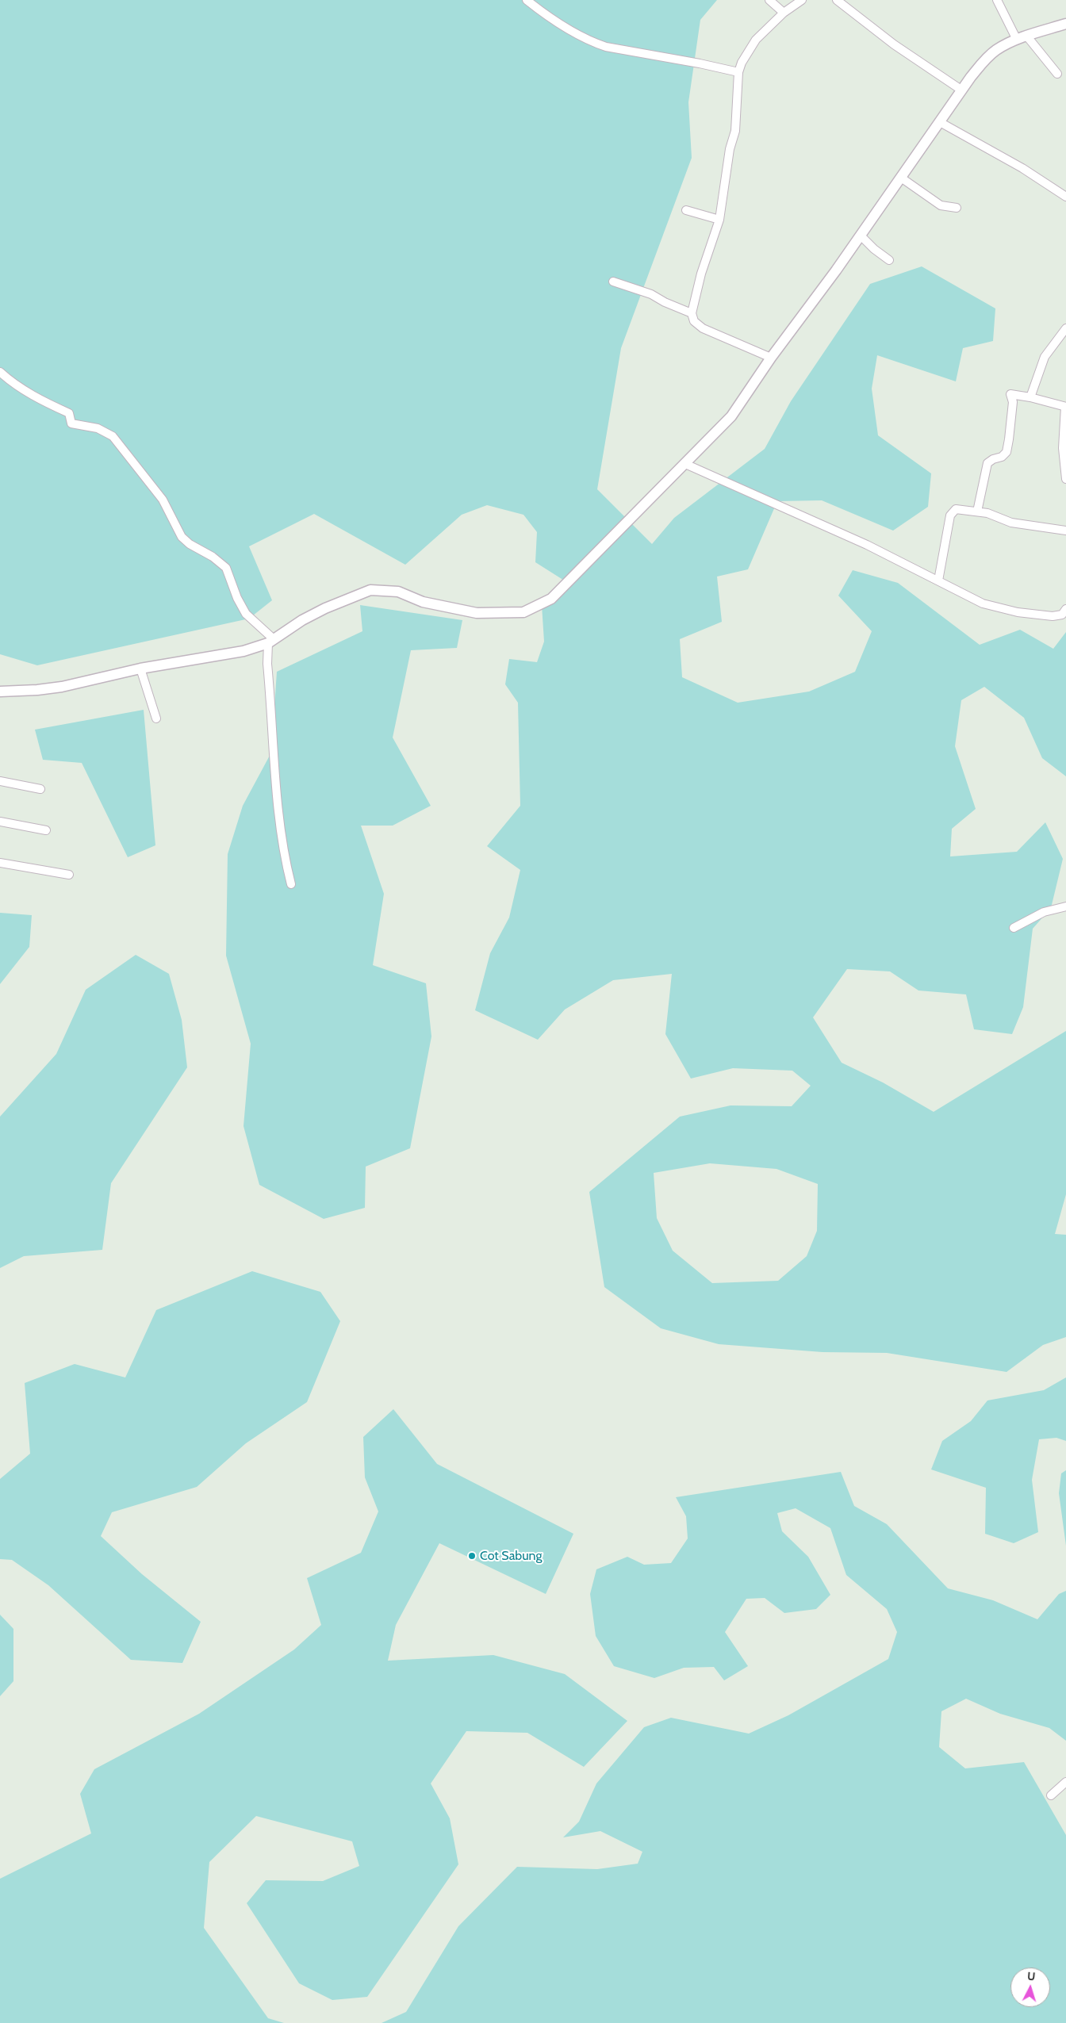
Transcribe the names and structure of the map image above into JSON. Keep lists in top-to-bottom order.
{
  "places": ["Cot Sabung"],
  "north": "top"
}
